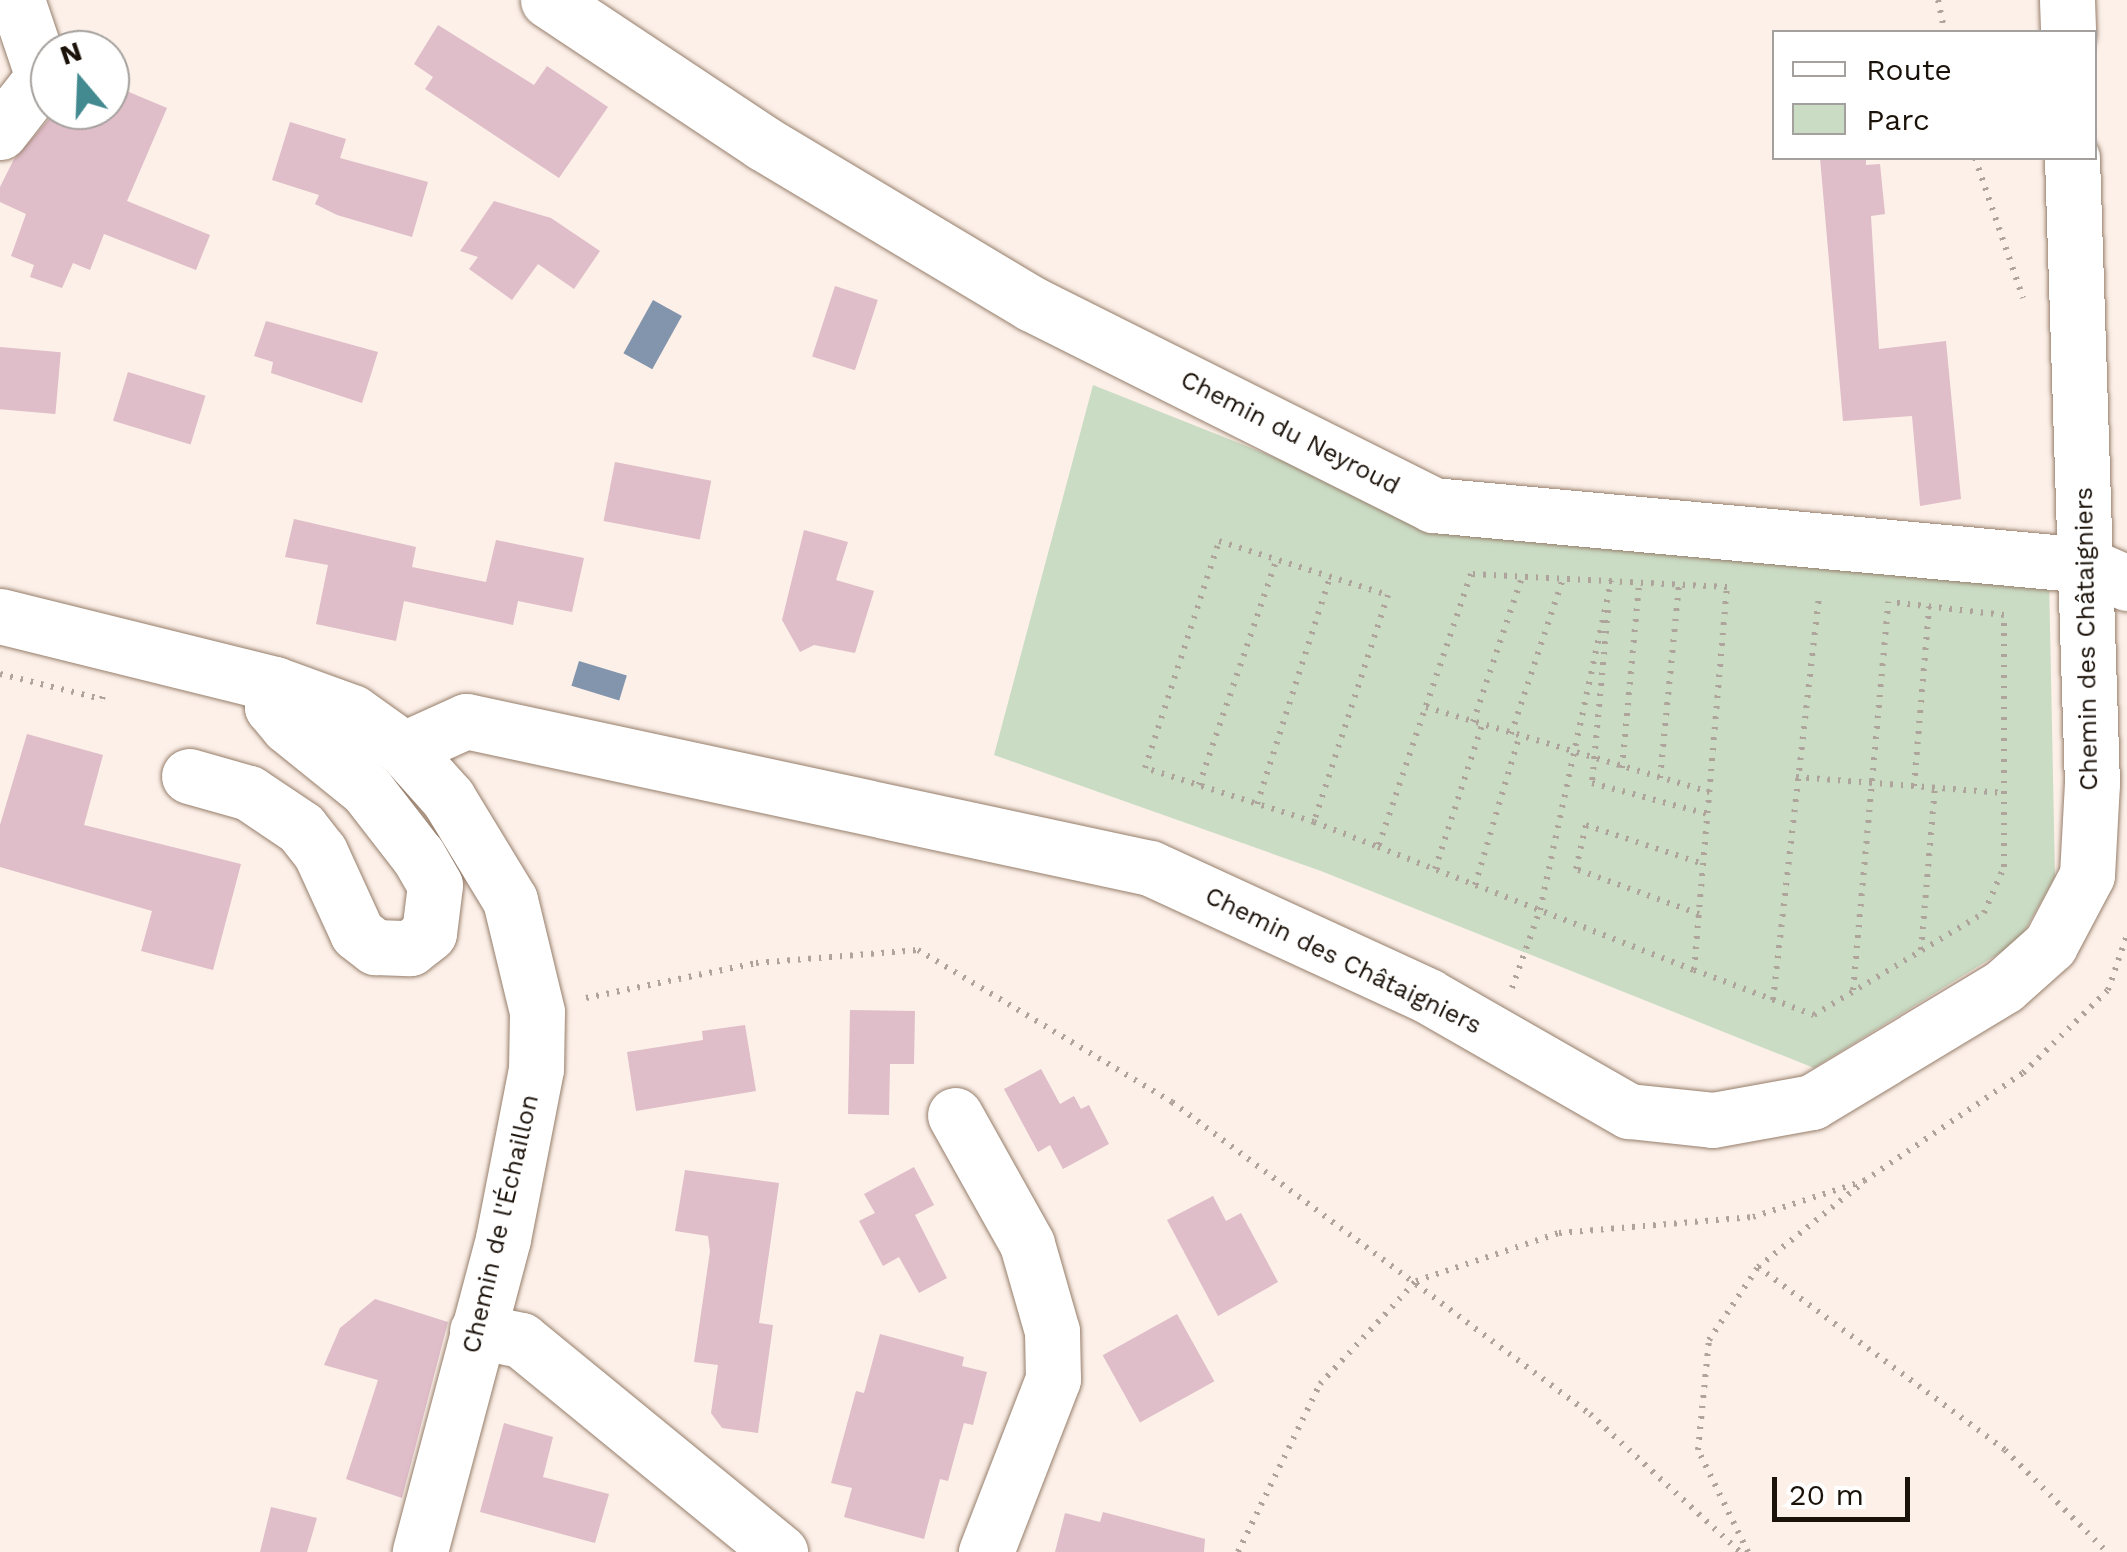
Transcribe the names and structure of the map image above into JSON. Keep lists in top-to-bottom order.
{
  "streets": {
    "street": ["Chemin du Neyroud", "Chemin des Châtaigniers", "Chemin de l'Échaillon"]
  },
  "crossings": [
    ["Chemin du Neyroud", "Chemin des Châtaigniers"],
    ["Chemin des Châtaigniers", "Chemin de l'Échaillon"]
  ],
  "legend": ["Route", "Parc"],
  "scale_bar": "20 m",
  "north": "top"
}
